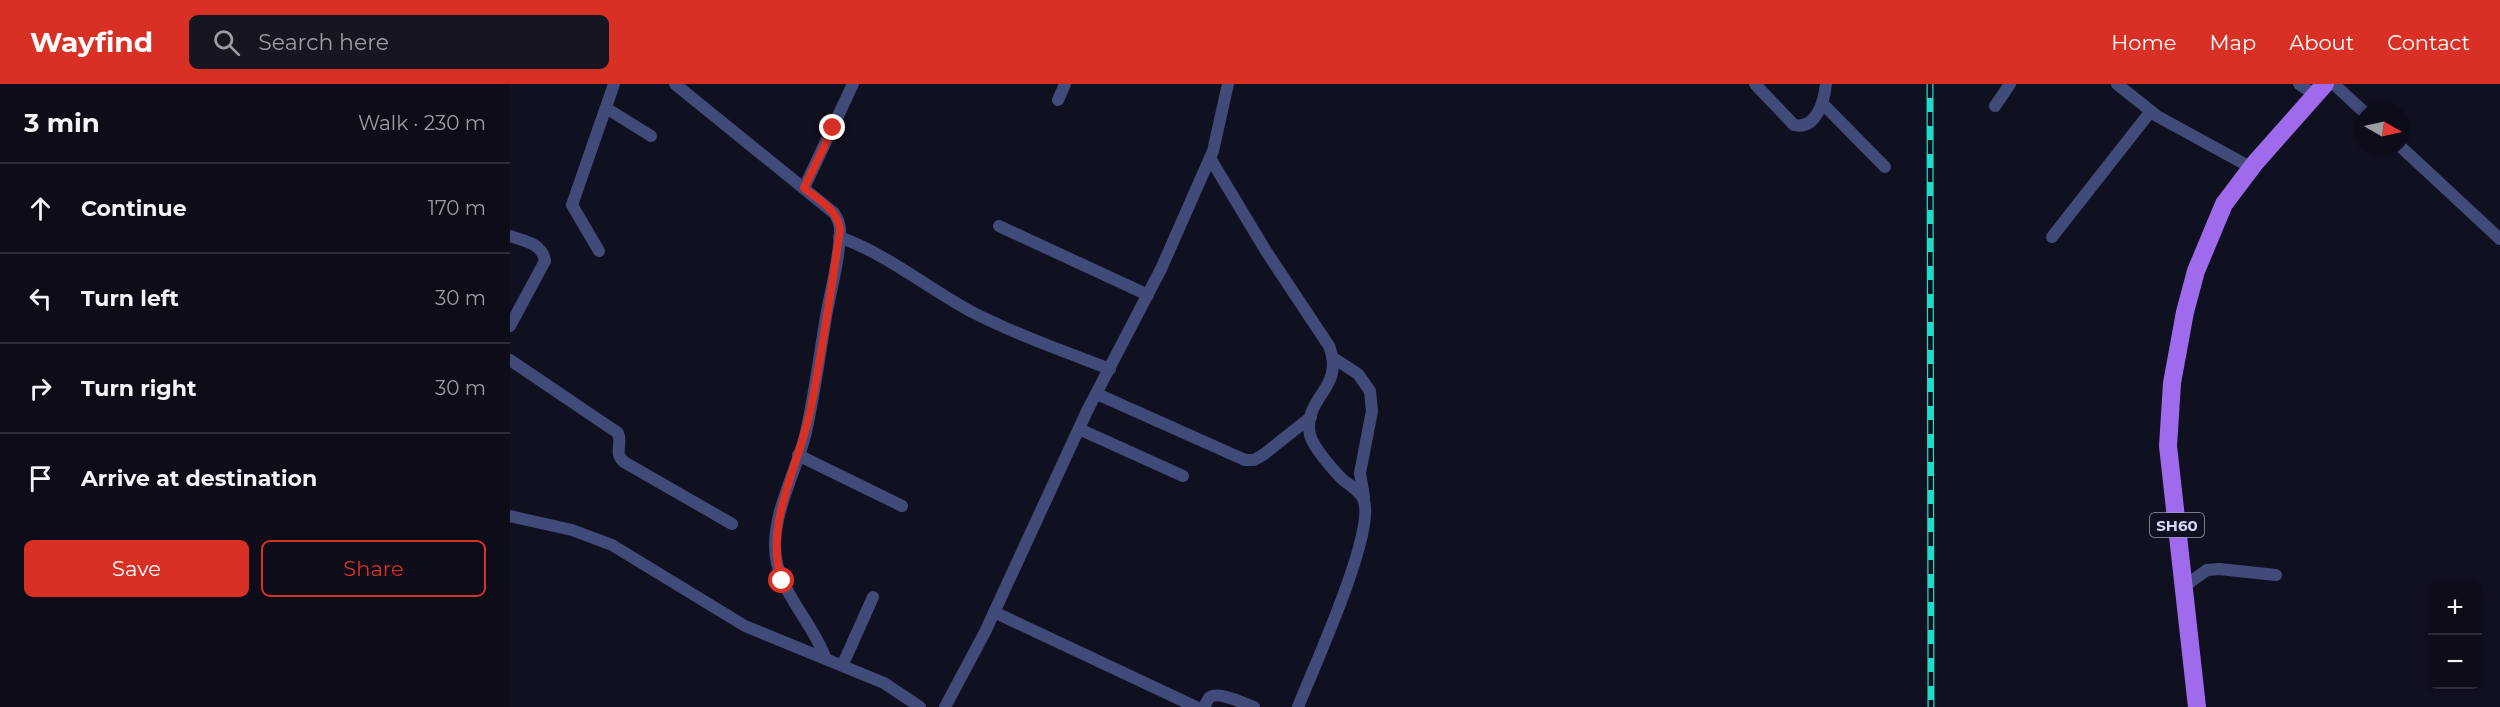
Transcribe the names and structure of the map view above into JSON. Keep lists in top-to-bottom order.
{
  "streets": {
    "main road": ["SH60"]
  },
  "north": "right",
  "page": {
    "header": "Wayfind",
    "search": "Search here",
    "nav": [
      "Home",
      "Map",
      "About",
      "Contact"
    ],
    "heading": ["3 min", "Walk · 230 m"],
    "list": [
      ["Continue", "170 m"],
      ["Turn left", "30 m"],
      ["Turn right", "30 m"],
      "Arrive at destination"
    ],
    "buttons": ["Save", "Share"],
    "map_buttons": ["+", "−"]
  }
}
